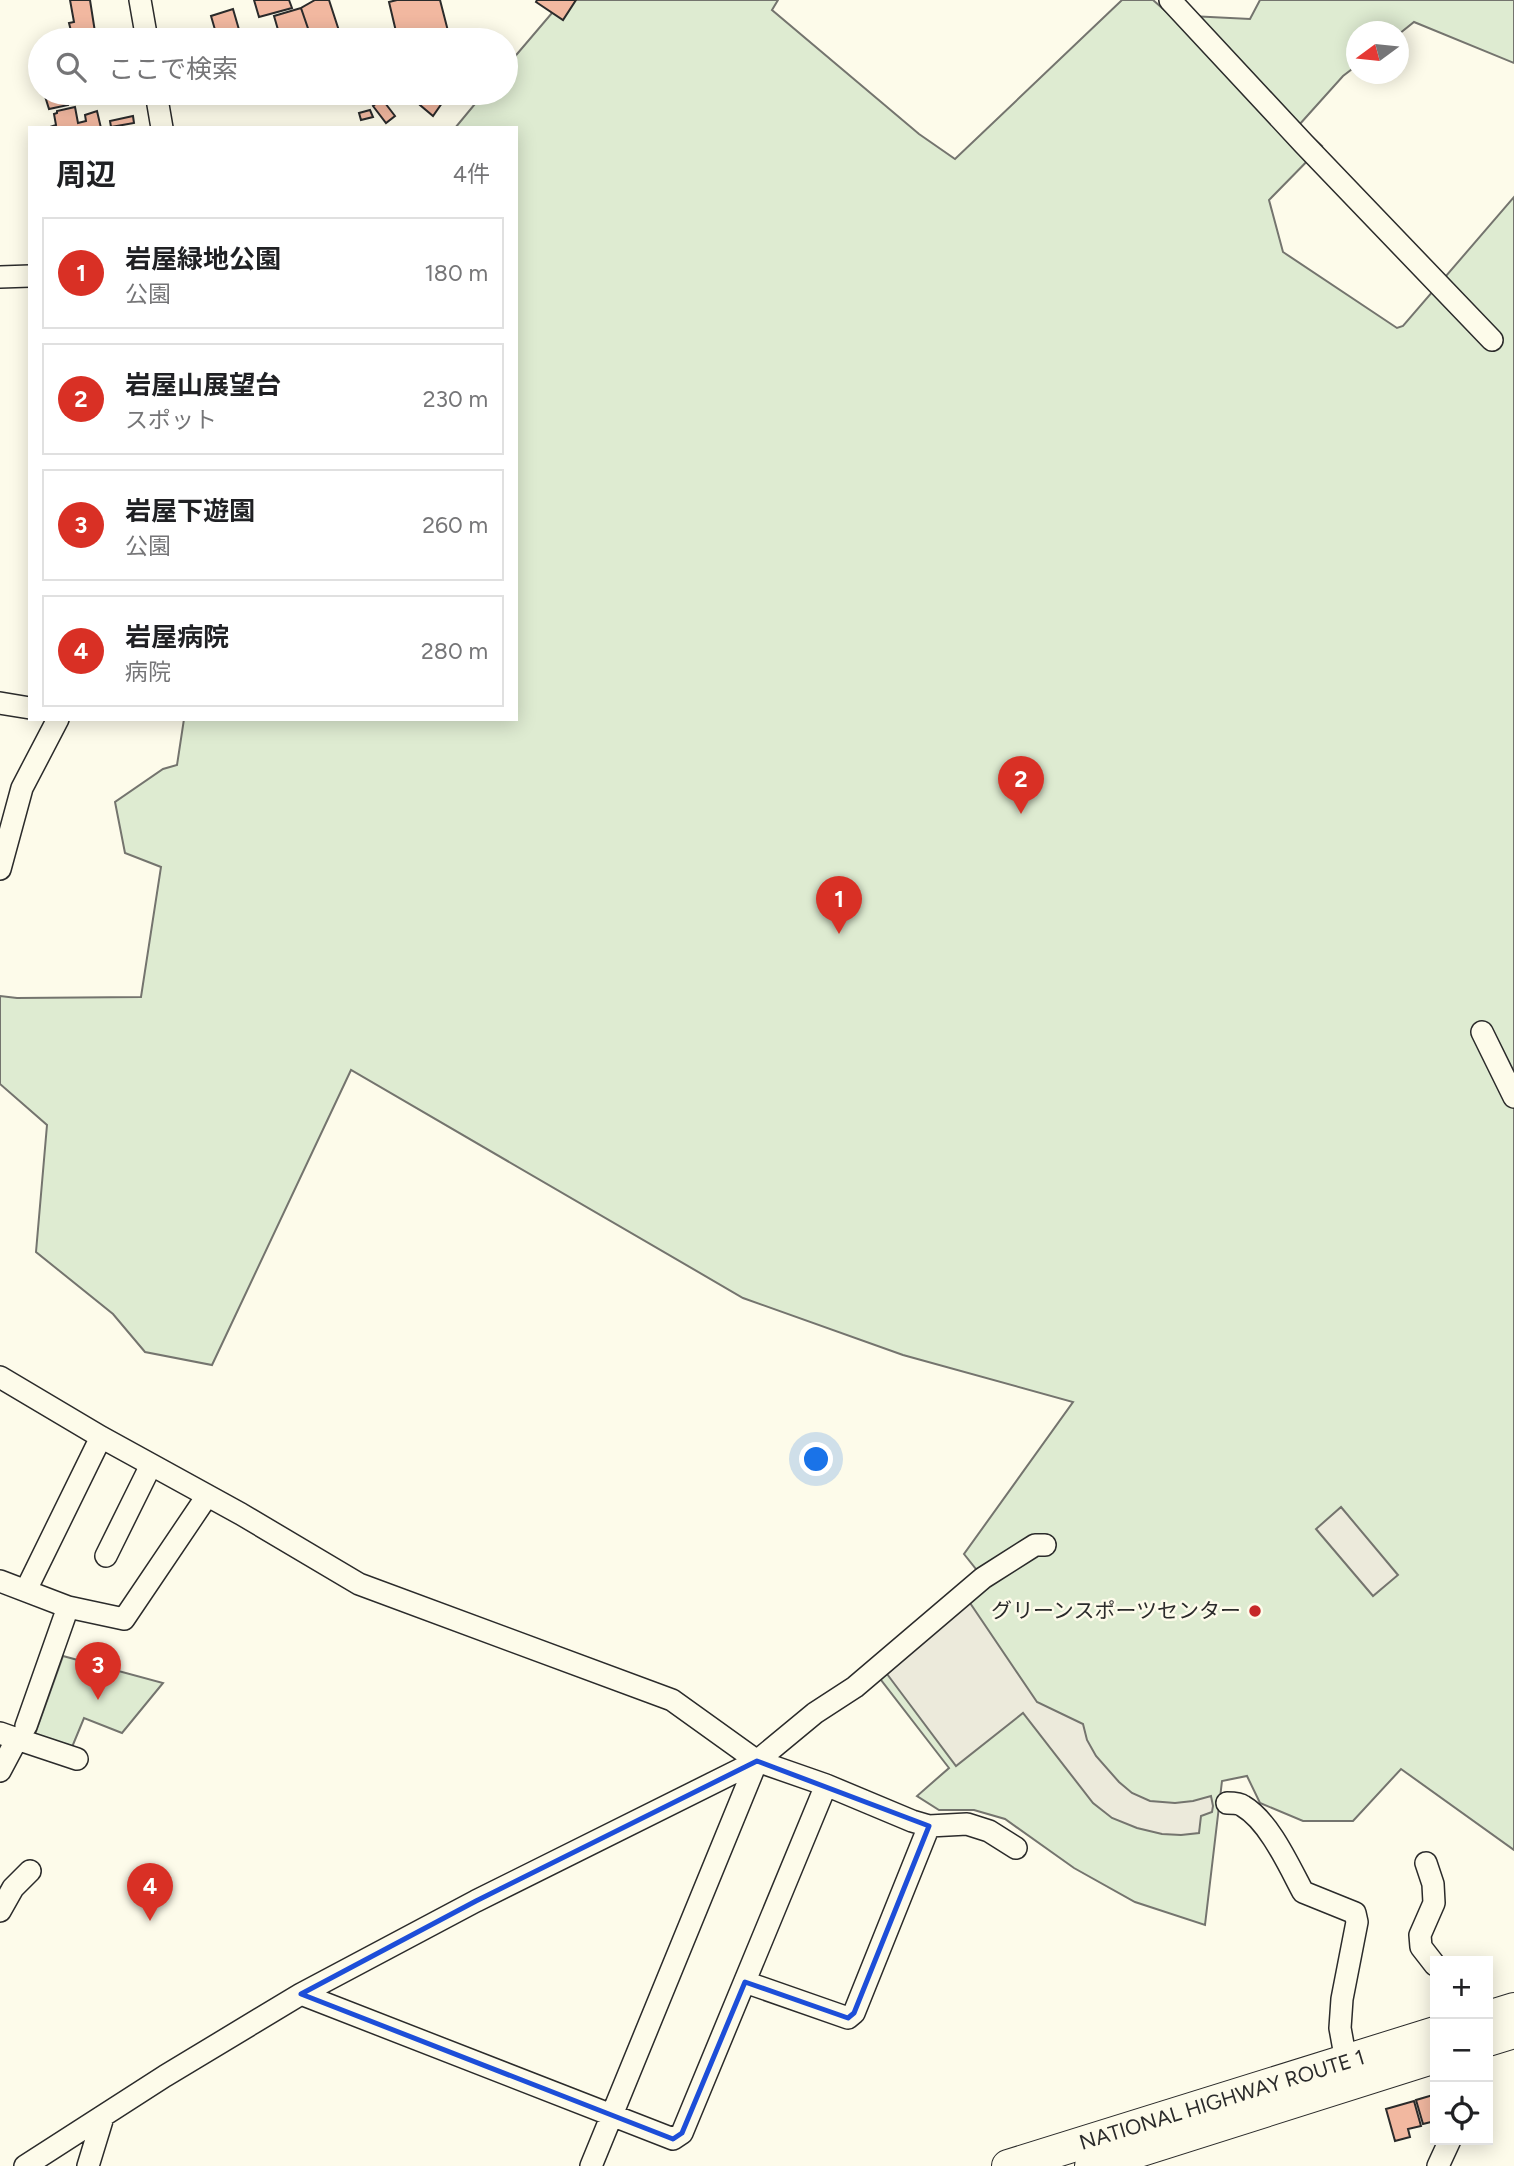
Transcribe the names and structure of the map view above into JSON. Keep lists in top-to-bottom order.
{
  "streets": {
    "highway": ["NATIONAL HIGHWAY ROUTE 1"]
  },
  "places": ["グリーンスポーツセンター"],
  "north": "left",
  "page": {
    "search": "ここで検索",
    "heading": ["周辺", "4件"],
    "list": [
      {
        "mark": "1",
        "name": "岩屋緑地公園",
        "note": "公園",
        "value": "180 m"
      },
      {
        "mark": "2",
        "name": "岩屋山展望台",
        "note": "スポット",
        "value": "230 m"
      },
      {
        "mark": "3",
        "name": "岩屋下遊園",
        "note": "公園",
        "value": "260 m"
      },
      {
        "mark": "4",
        "name": "岩屋病院",
        "note": "病院",
        "value": "280 m"
      }
    ],
    "pins": [
      "2",
      "1",
      "3",
      "4"
    ],
    "map_buttons": ["+", "−"]
  }
}
